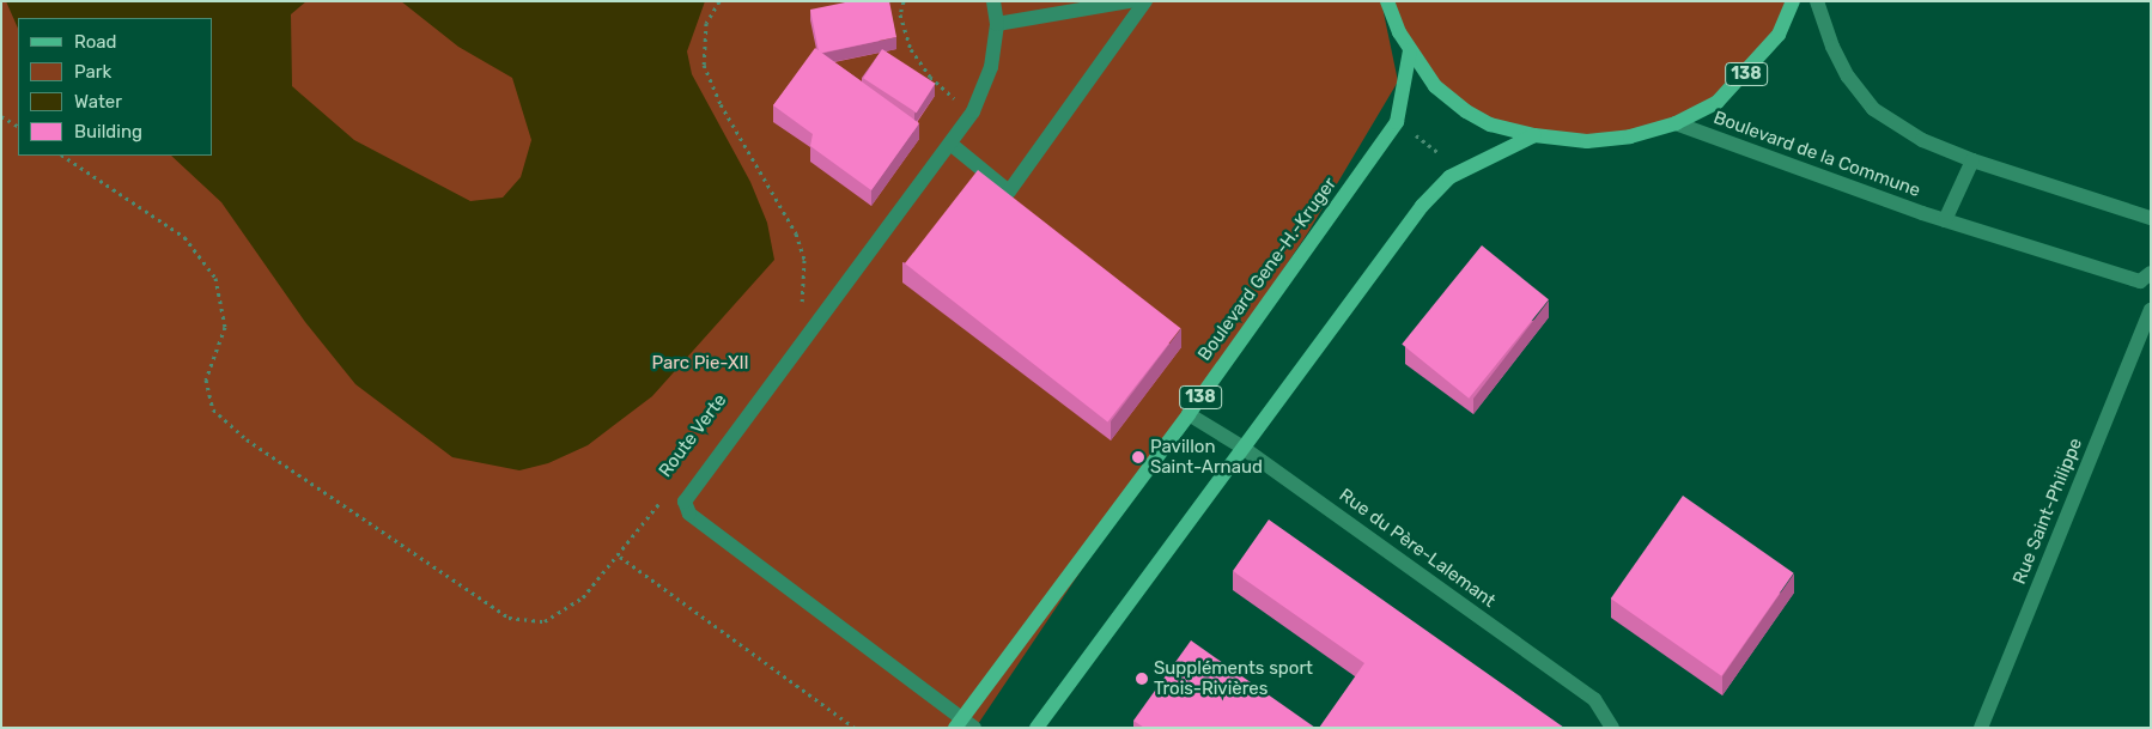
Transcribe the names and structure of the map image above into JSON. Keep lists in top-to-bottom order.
{
  "streets": {
    "main road": ["138", "Boulevard Gene-H.-Kruger"],
    "street": ["Boulevard de la Commune", "Rue Saint-Philippe", "Rue du Père-Lalemant"],
    "path": ["Route Verte"]
  },
  "crossings": [
    ["138", "Boulevard de la Commune"],
    ["Boulevard Gene-H.-Kruger", "Rue du Père-Lalemant"]
  ],
  "parks": ["Parc Pie-XII"],
  "places": ["Pavillon Saint-Arnaud", "Suppléments sport Trois-Rivières"],
  "legend": [
    "Road",
    "Park",
    "Water",
    "Building"
  ]
}
